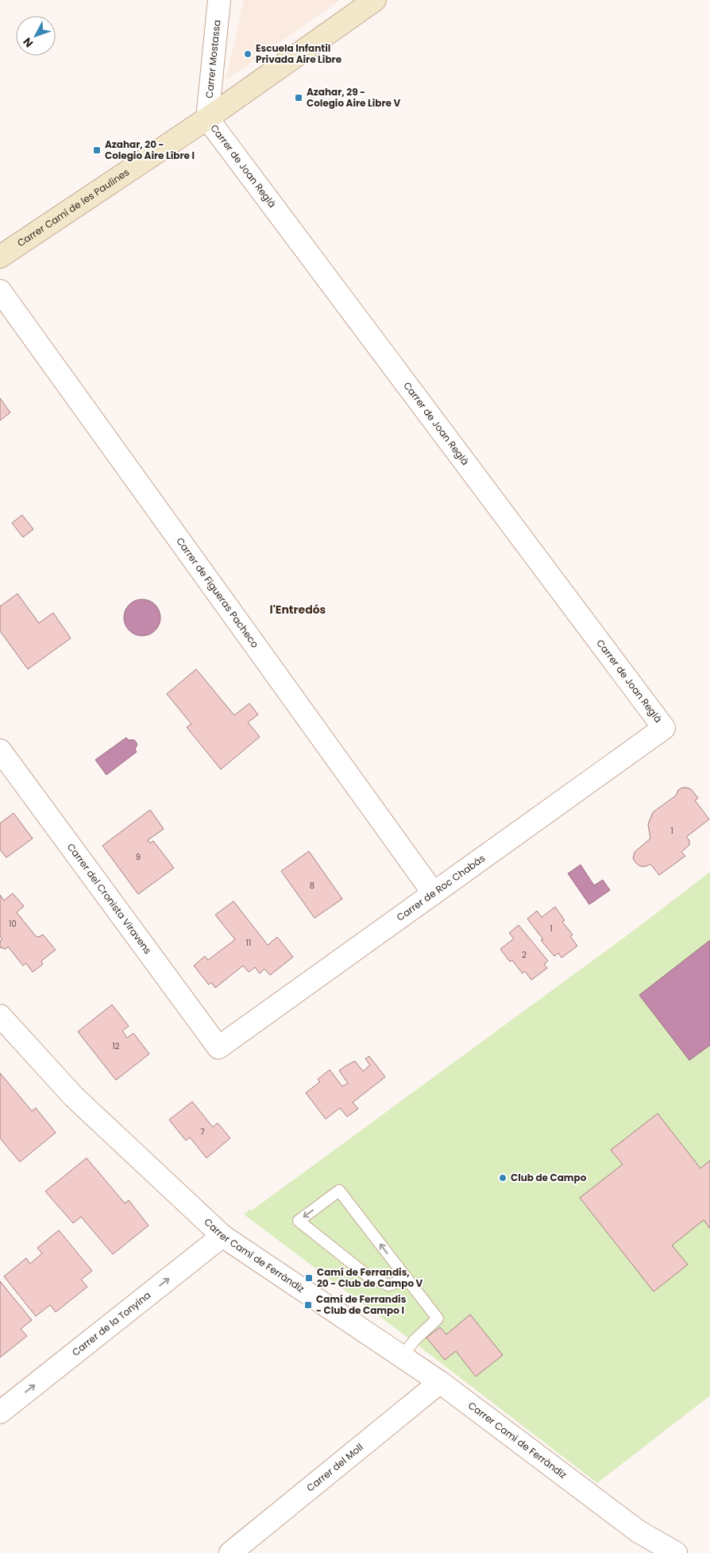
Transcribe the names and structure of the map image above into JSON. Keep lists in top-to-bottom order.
{
  "streets": {
    "main road": ["Carrer Camí de les Paulines"],
    "street": [
      "Carrer Mostassa",
      "Carrer de Joan Reglà",
      "Carrer de Figueras Pacheco",
      "Carrer de Roc Chabàs",
      "Carrer del Cronista Viravens",
      "Carrer Camí de Ferràndiz",
      "Carrer de la Tonyina",
      "Carrer del Moll"
    ]
  },
  "crossings": [
    ["Carrer Mostassa", "Carrer de Joan Reglà"],
    ["Carrer Mostassa", "Carrer Camí de les Paulines"],
    ["Carrer de Joan Reglà", "Carrer Camí de les Paulines"],
    ["Carrer de Joan Reglà", "Carrer de Roc Chabàs"],
    ["Carrer de Figueras Pacheco", "Carrer de Roc Chabàs"],
    ["Carrer de Roc Chabàs", "Carrer del Cronista Viravens"],
    ["Carrer Camí de Ferràndiz", "Carrer de la Tonyina"],
    ["Carrer Camí de Ferràndiz", "Carrer del Moll"]
  ],
  "one_way": ["Carrer de la Tonyina"],
  "districts": ["l'Entredós"],
  "places": {
    "other": ["Escuela Infantil Privada Aire Libre", "Club de Campo"],
    "transit": [
      "Azahar, 29 - Colegio Aire Libre V",
      "Azahar, 20 - Colegio Aire Libre I",
      "Camí de Ferrandis, 20 - Club de Campo V",
      "Camí de Ferrandis - Club de Campo I"
    ]
  },
  "house_numbers": [
    "1",
    "9",
    "8",
    "10",
    "1",
    "11",
    "2",
    "12",
    "7"
  ],
  "north": "bottom left"
}
